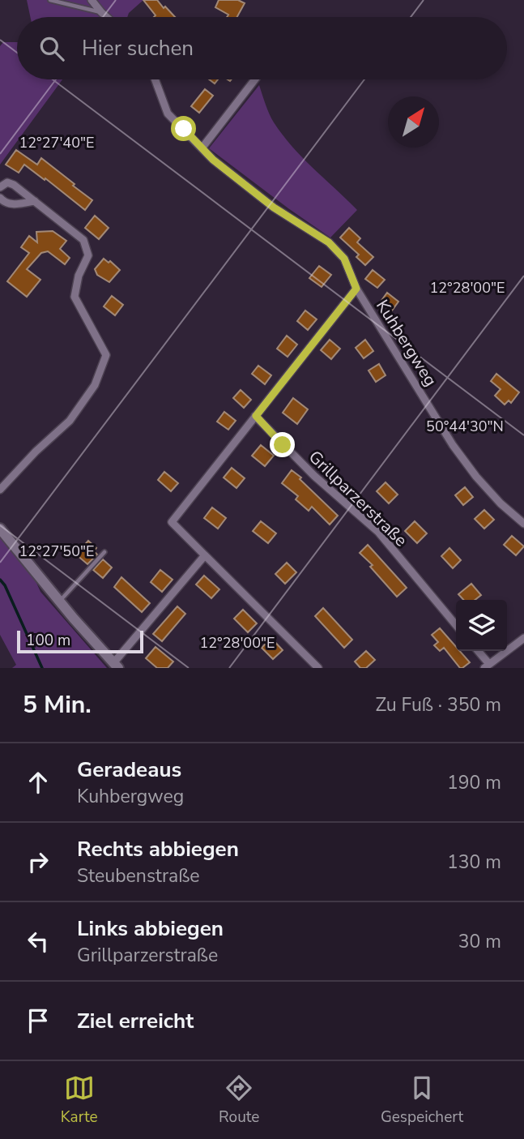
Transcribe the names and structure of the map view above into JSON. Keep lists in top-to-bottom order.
{
  "streets": {
    "street": ["Kuhbergweg", "Grillparzerstraße"]
  },
  "scale_bar": "100 m",
  "north": "top right",
  "page": {
    "search": "Hier suchen",
    "scale": "100 m",
    "heading": ["5 Min.", "Zu Fuß · 350 m"],
    "list": [
      ["Geradeaus", "Kuhbergweg", "190 m"],
      ["Rechts abbiegen", "Steubenstraße", "130 m"],
      ["Links abbiegen", "Grillparzerstraße", "30 m"],
      "Ziel erreicht"
    ],
    "nav": ["Karte", "Route", "Gespeichert"]
  },
  "coordinates": [
    "12°27'40\"E",
    "12°28'00\"E",
    "50°44'30\"N",
    "12°27'50\"E"
  ]
}
